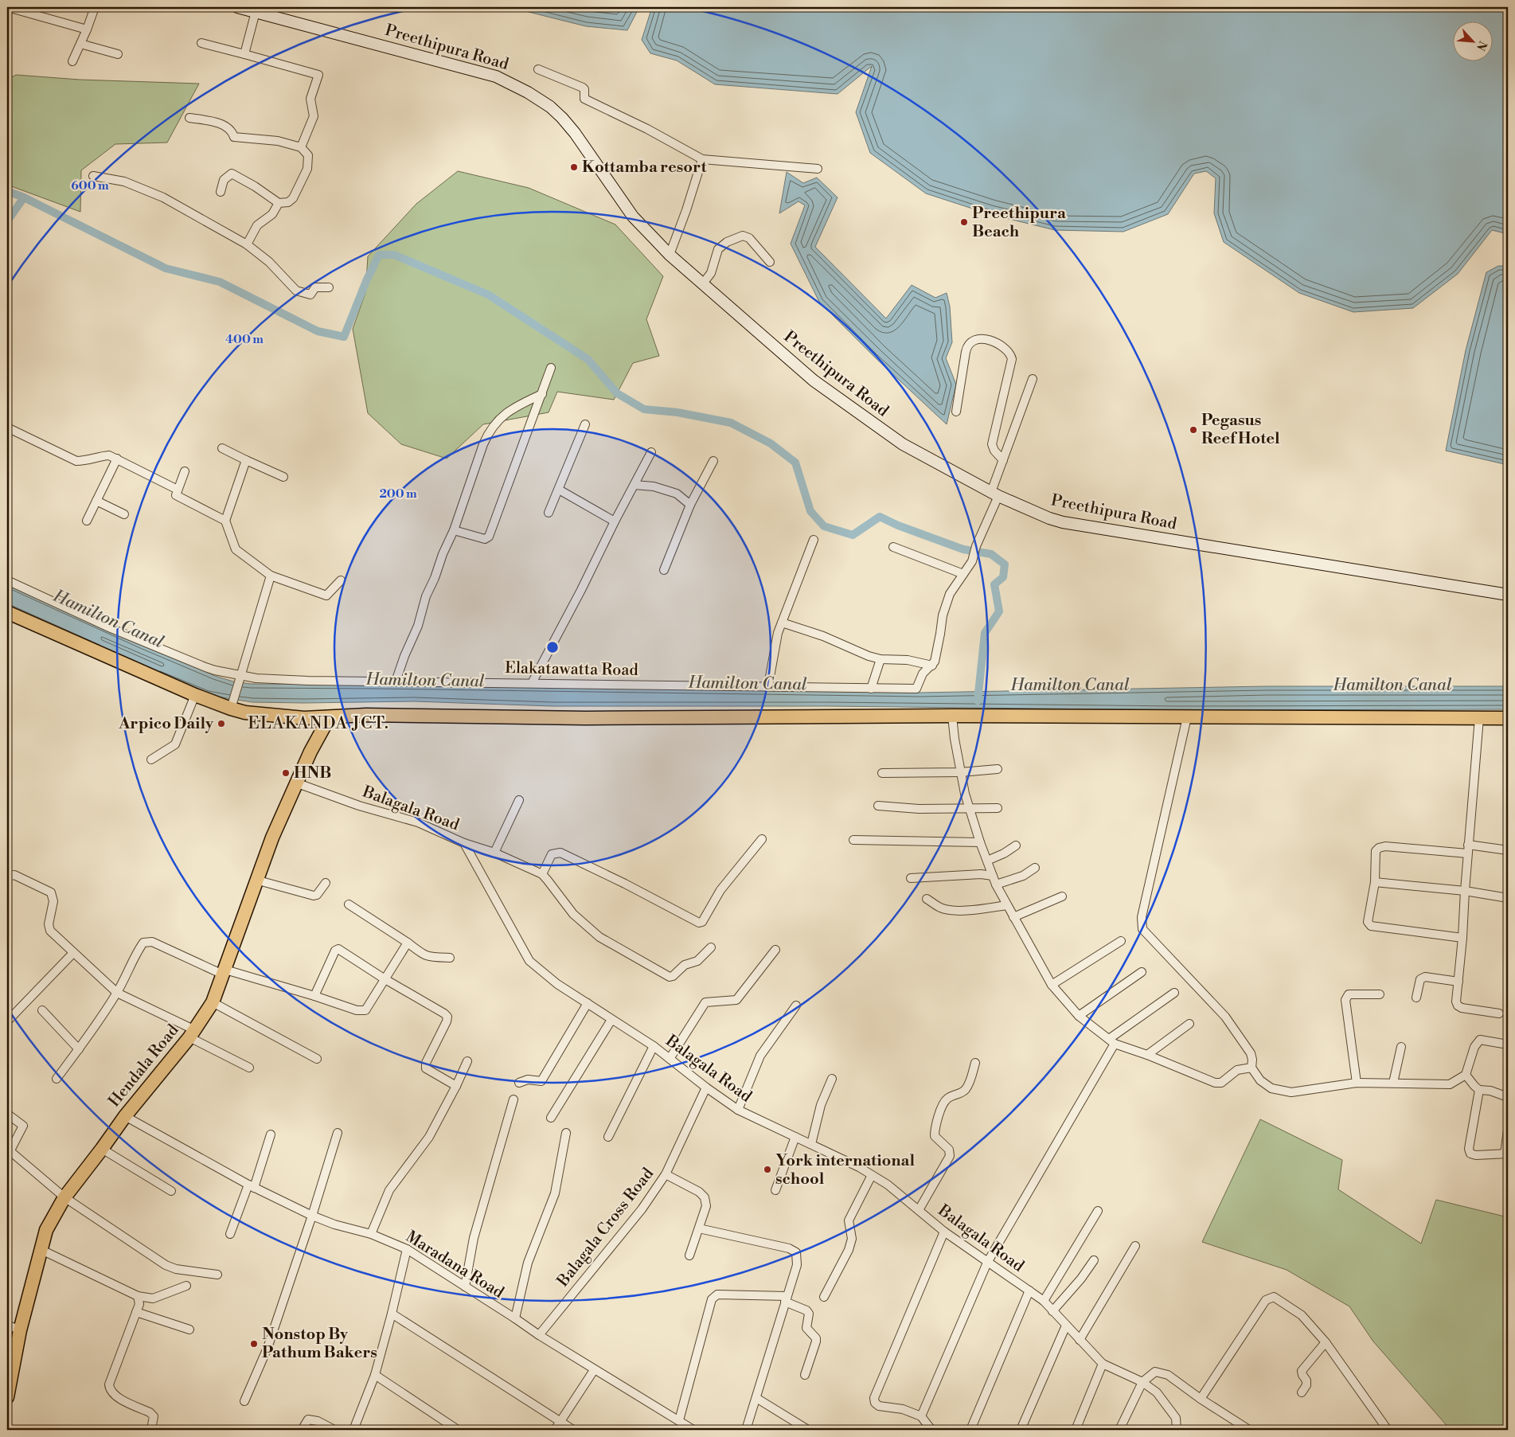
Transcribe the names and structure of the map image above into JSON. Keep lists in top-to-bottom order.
{
  "streets": {
    "main road": ["Hendala Road"],
    "street": [
      "Preethipura Road",
      "Elakatawatta Road",
      "Balagala Road",
      "Balagala Cross Road",
      "Maradana Road"
    ]
  },
  "crossings": [
    ["Balagala Road", "Hendala Road"],
    ["Balagala Road", "Balagala Cross Road"],
    ["Hendala Road", "Maradana Road"],
    ["Balagala Cross Road", "Maradana Road"]
  ],
  "districts": ["ELAKANDA JCT."],
  "water": ["Hamilton Canal"],
  "places": [
    "Kottamba resort",
    "Preethipura Beach",
    "Pegasus Reef Hotel",
    "Arpico Daily",
    "HNB",
    "York international school",
    "Nonstop By Pathum Bakers"
  ],
  "north": "bottom right",
  "rings": ["600 m", "400 m", "200 m"]
}
